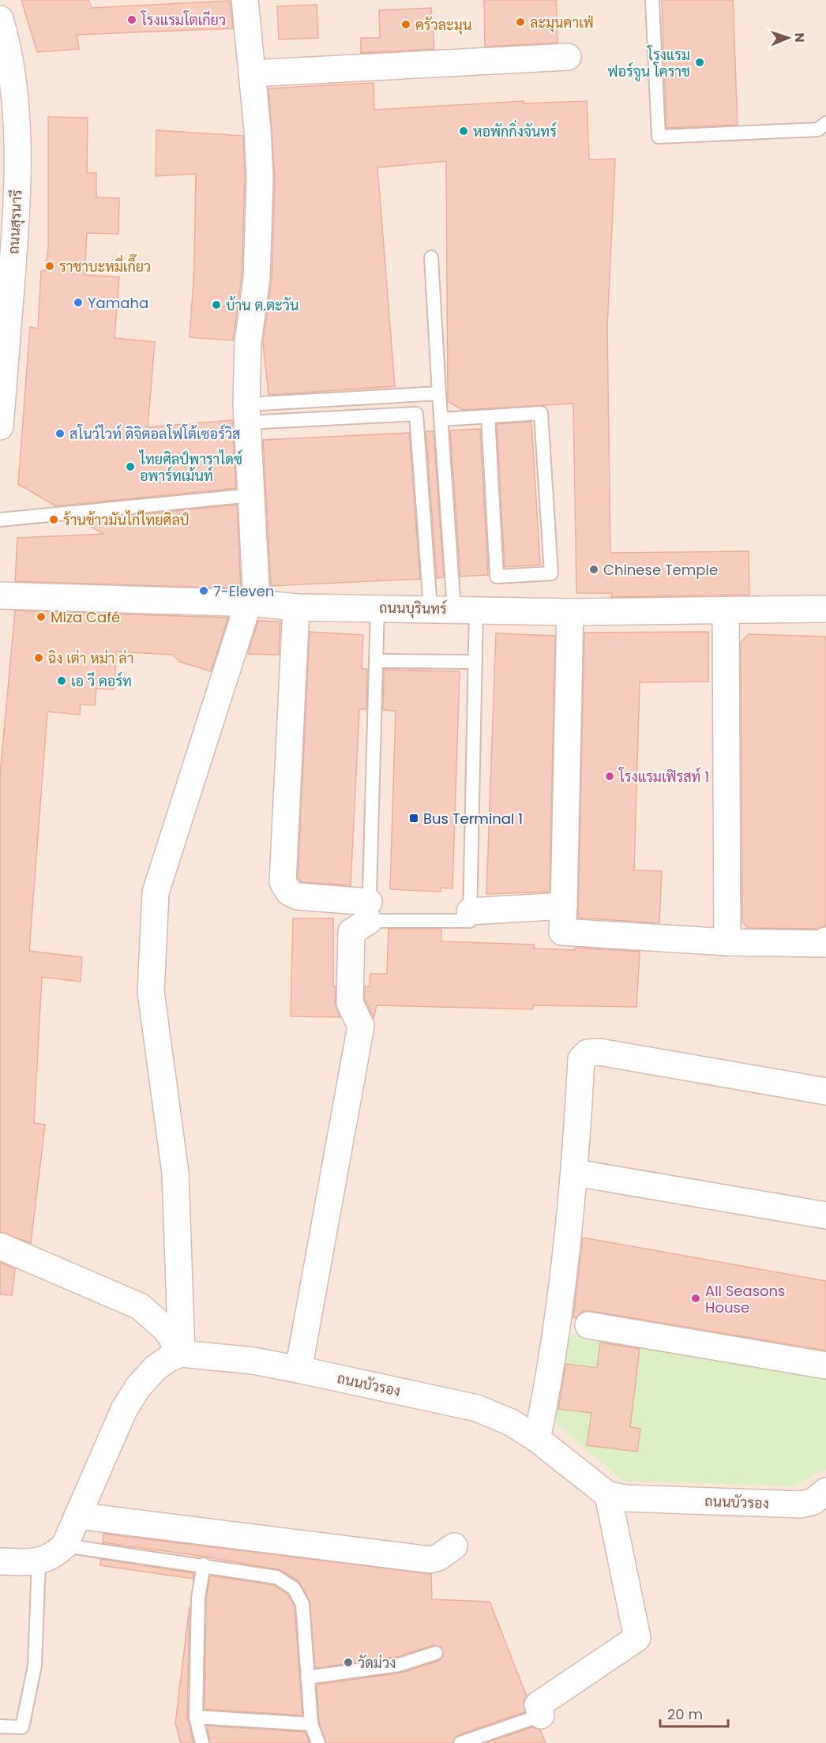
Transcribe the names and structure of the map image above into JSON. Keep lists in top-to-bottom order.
{
  "streets": {
    "street": ["ถนนสุรนารี", "ถนนบุรินทร์", "ถนนบัวรอง"]
  },
  "places": {
    "other": [
      "โรงแรมโตเกียว",
      "ละมุนคาเฟ่",
      "ครัวละมุน",
      "โรงแรม ฟอร์จูน โคราช",
      "หอพักกิ่งจันทร์",
      "ราชาบะหมี่เกี๊ยว",
      "Yamaha",
      "บ้าน ต.ตะวัน",
      "สโนว์ไวท์ ดิจิตอลโฟโต้เซอร์วิส",
      "ไทยศิลป์พาราไดซ์ อพาร์ทเม้นท์",
      "ร้านข้าวมันไก่ไทยศิลป์",
      "Chinese Temple",
      "7-Eleven",
      "Miza Café",
      "ฉิง เต่า หม่า ล่า",
      "เอ วี คอร์ท",
      "โรงแรมเฟิรสท์ 1",
      "All Seasons House",
      "วัดม่วง"
    ],
    "transit": ["Bus Terminal 1"]
  },
  "scale_bar": "20 m",
  "north": "right"
}
